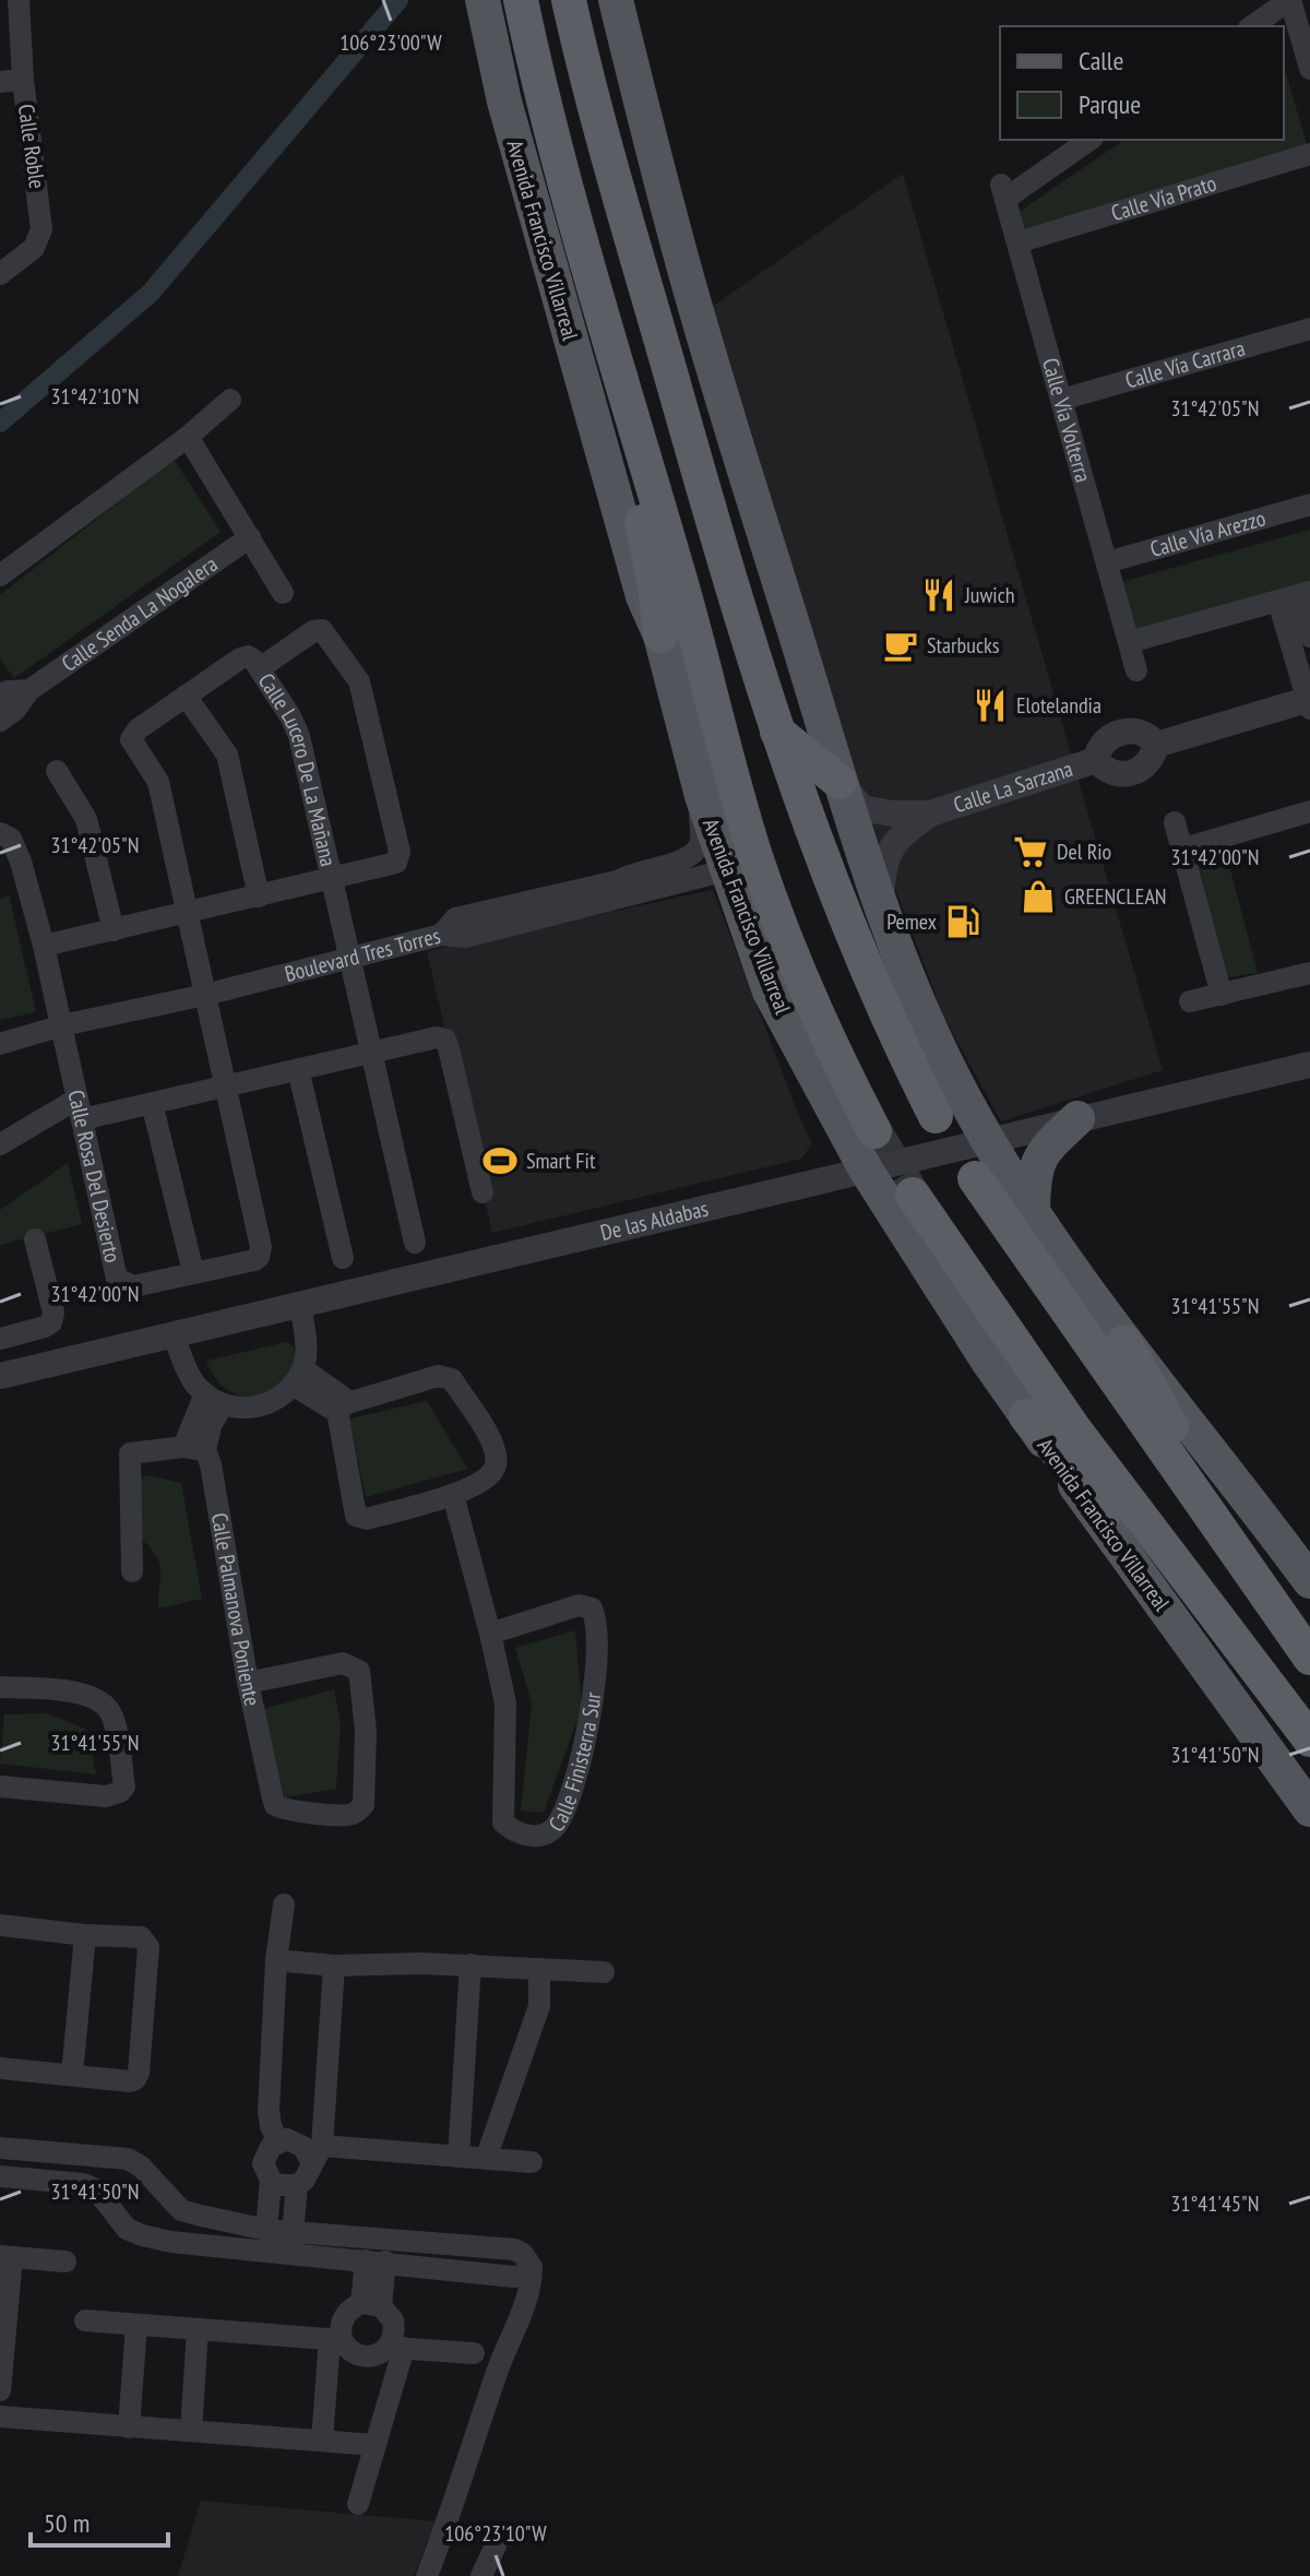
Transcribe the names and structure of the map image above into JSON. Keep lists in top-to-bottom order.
{
  "streets": {
    "highway": ["Avenida Francisco Villarreal"],
    "street": [
      "Calle Roble",
      "Calle Vía Prato",
      "Calle Vía Carrara",
      "Calle Vía Volterra",
      "Calle Vía Arezzo",
      "Calle Senda La Nogalera",
      "Calle Lucero De La Mañana",
      "Calle La Sarzana",
      "Boulevard Tres Torres",
      "Calle Rosa Del Desierto",
      "De las Aldabas",
      "Calle Palmanova Poniente",
      "Calle Finisterra Sur"
    ]
  },
  "crossings": [
    ["Calle Vía Prato", "Calle Vía Volterra"],
    ["Avenida Francisco Villarreal", "Boulevard Tres Torres"],
    ["Avenida Francisco Villarreal", "De las Aldabas"],
    ["Calle Vía Carrara", "Calle Vía Volterra"],
    ["Calle Vía Volterra", "Calle Vía Arezzo"],
    ["Calle Lucero De La Mañana", "Boulevard Tres Torres"],
    ["Calle Lucero De La Mañana", "Calle Rosa Del Desierto"],
    ["Boulevard Tres Torres", "Calle Rosa Del Desierto"]
  ],
  "places": {
    "restaurant": ["Juwich", "Elotelandia"],
    "cafe": ["Starbucks"],
    "supermarket": ["Del Rio"],
    "shop": ["GREENCLEAN"],
    "fuel station": ["Pemex"],
    "sports": ["Smart Fit"]
  },
  "legend": ["Calle", "Parque"],
  "scale_bar": "50 m",
  "coordinates": [
    "106°23'00\"W",
    "31°42'10\"N",
    "31°42'05\"N",
    "31°42'00\"N",
    "31°41'55\"N",
    "31°41'50\"N",
    "31°41'45\"N",
    "106°23'10\"W"
  ]
}
